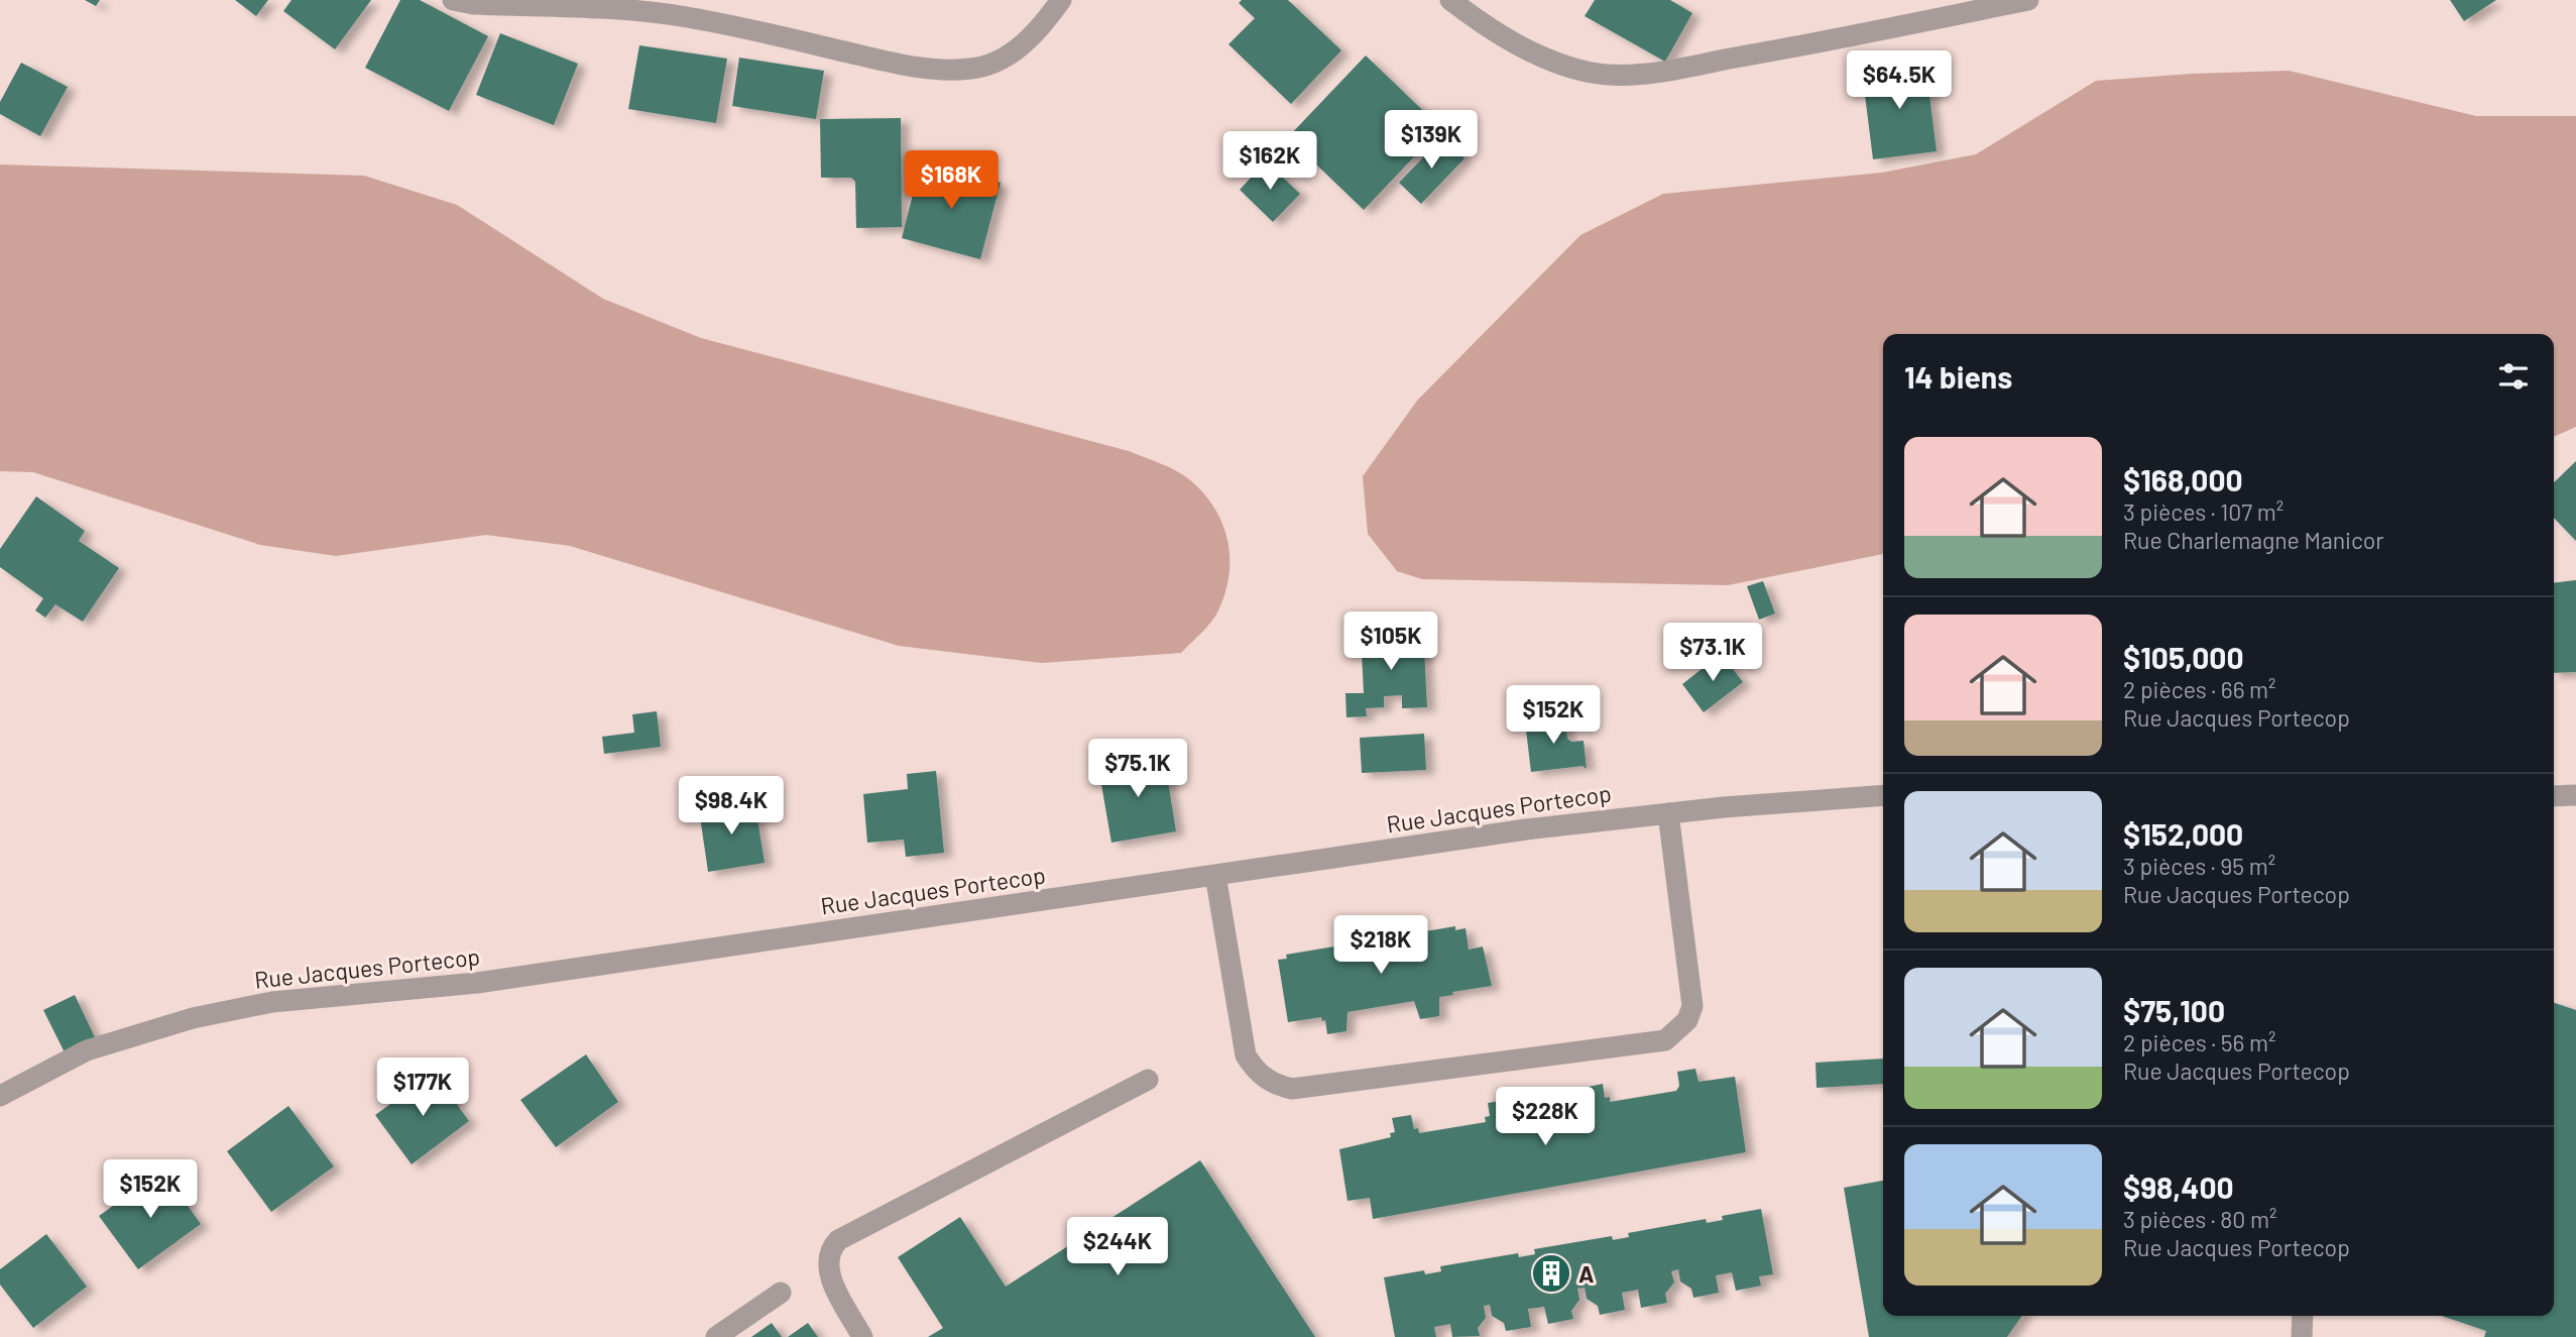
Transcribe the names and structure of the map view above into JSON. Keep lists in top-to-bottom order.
{
  "streets": {
    "street": ["Rue Jacques Portecop"]
  },
  "places": {
    "building": ["A"]
  },
  "page": {
    "price": [
      "$64.5K",
      "$139K",
      "$162K",
      "$168K",
      "$105K",
      "$73.1K",
      "$152K",
      "$75.1K",
      "$98.4K",
      "$218K",
      "$177K",
      "$228K",
      "$152K",
      "$244K"
    ],
    "heading": "14 biens",
    "list": [
      {
        "name": "$168,000",
        "note": "3 pièces · 107 m² · Rue Charlemagne Manicor"
      },
      {
        "name": "$105,000",
        "note": "2 pièces · 66 m² · Rue Jacques Portecop"
      },
      {
        "name": "$152,000",
        "note": "3 pièces · 95 m² · Rue Jacques Portecop"
      },
      {
        "name": "$75,100",
        "note": "2 pièces · 56 m² · Rue Jacques Portecop"
      },
      {
        "name": "$98,400",
        "note": "3 pièces · 80 m² · Rue Jacques Portecop"
      }
    ]
  }
}
